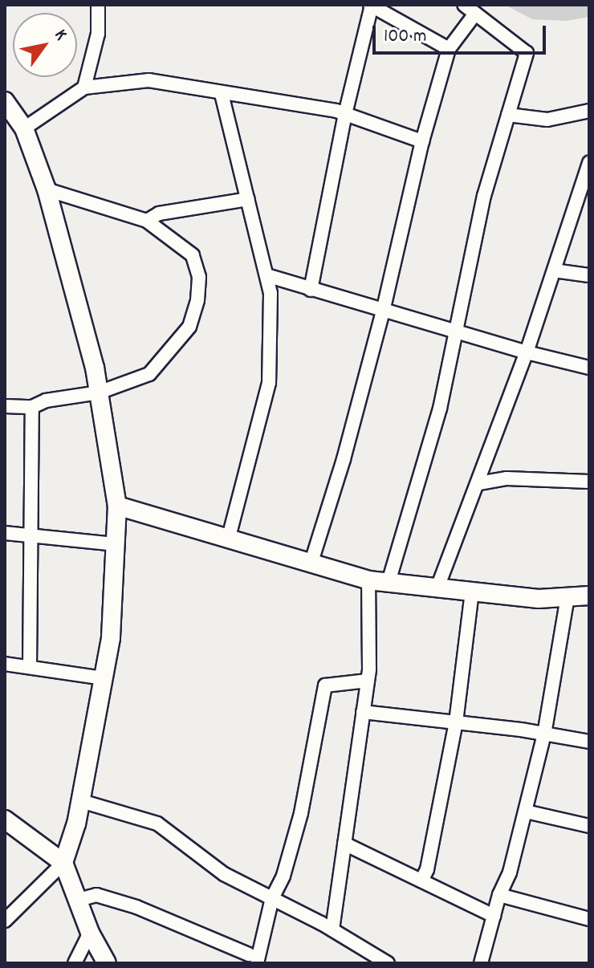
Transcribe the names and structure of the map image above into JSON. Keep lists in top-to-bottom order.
{
  "scale_bar": "100 m",
  "north": "top right"
}
